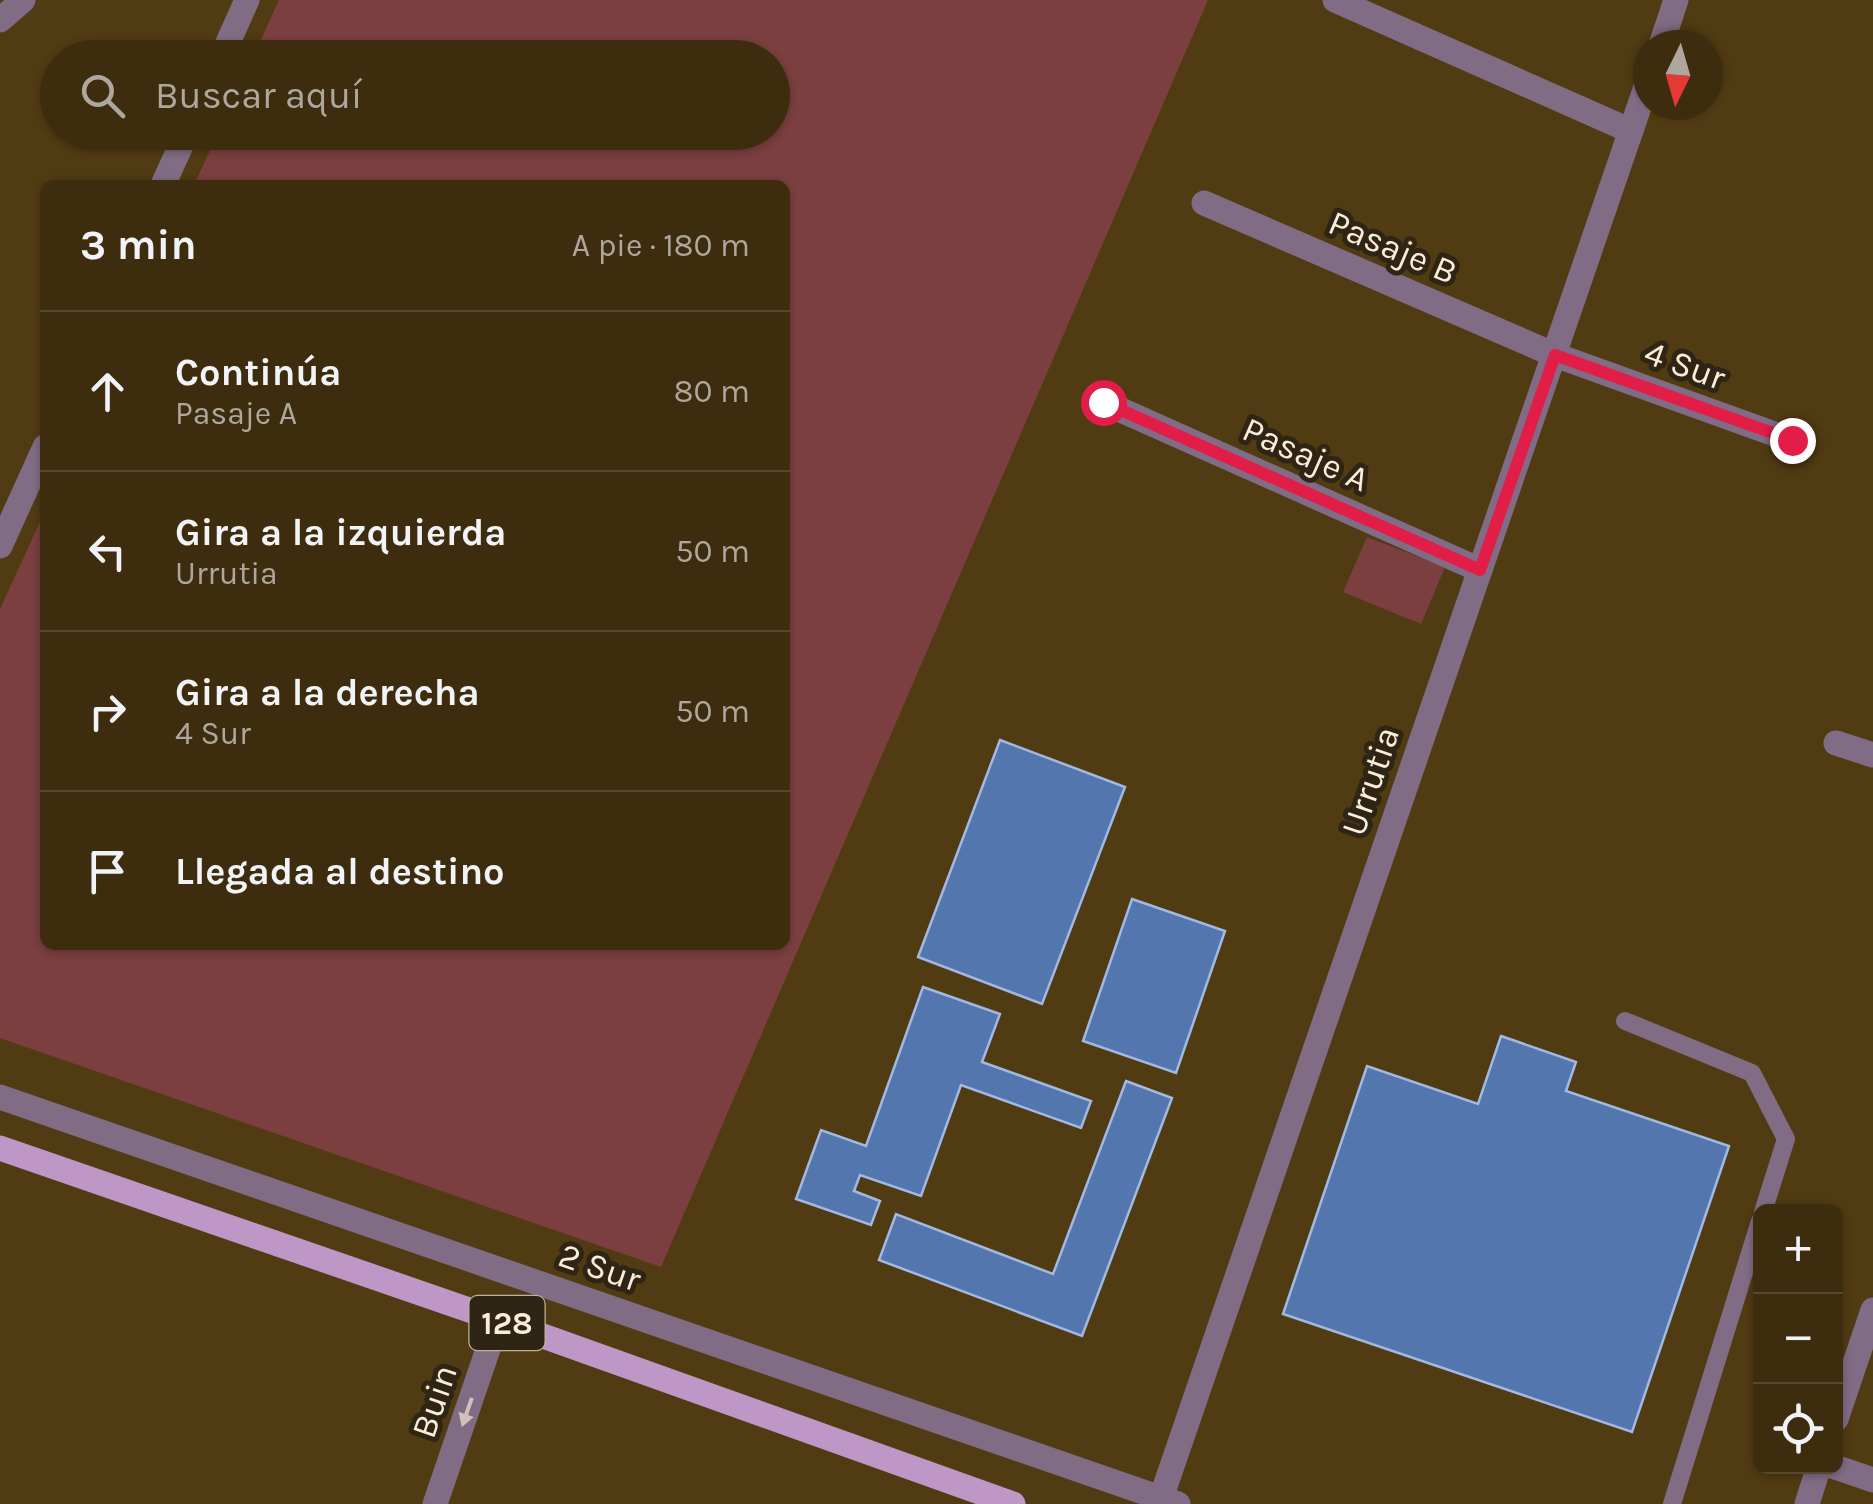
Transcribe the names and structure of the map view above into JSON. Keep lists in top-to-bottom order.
{
  "streets": {
    "main road": ["128"],
    "street": [
      "Pasaje B",
      "4 Sur",
      "Pasaje A",
      "Urrutia",
      "2 Sur",
      "Buin"
    ]
  },
  "crossings": [
    ["Pasaje B", "4 Sur"],
    ["Pasaje B", "Urrutia"],
    ["4 Sur", "Urrutia"],
    ["Pasaje A", "Urrutia"],
    ["Urrutia", "2 Sur"],
    ["128", "Buin"]
  ],
  "one_way": ["Buin"],
  "north": "bottom",
  "page": {
    "search": "Buscar aquí",
    "heading": ["3 min", "A pie · 180 m"],
    "list": [
      ["Continúa", "Pasaje A", "80 m"],
      ["Gira a la izquierda", "Urrutia", "50 m"],
      ["Gira a la derecha", "4 Sur", "50 m"],
      "Llegada al destino"
    ],
    "map_buttons": ["+", "−"]
  }
}
